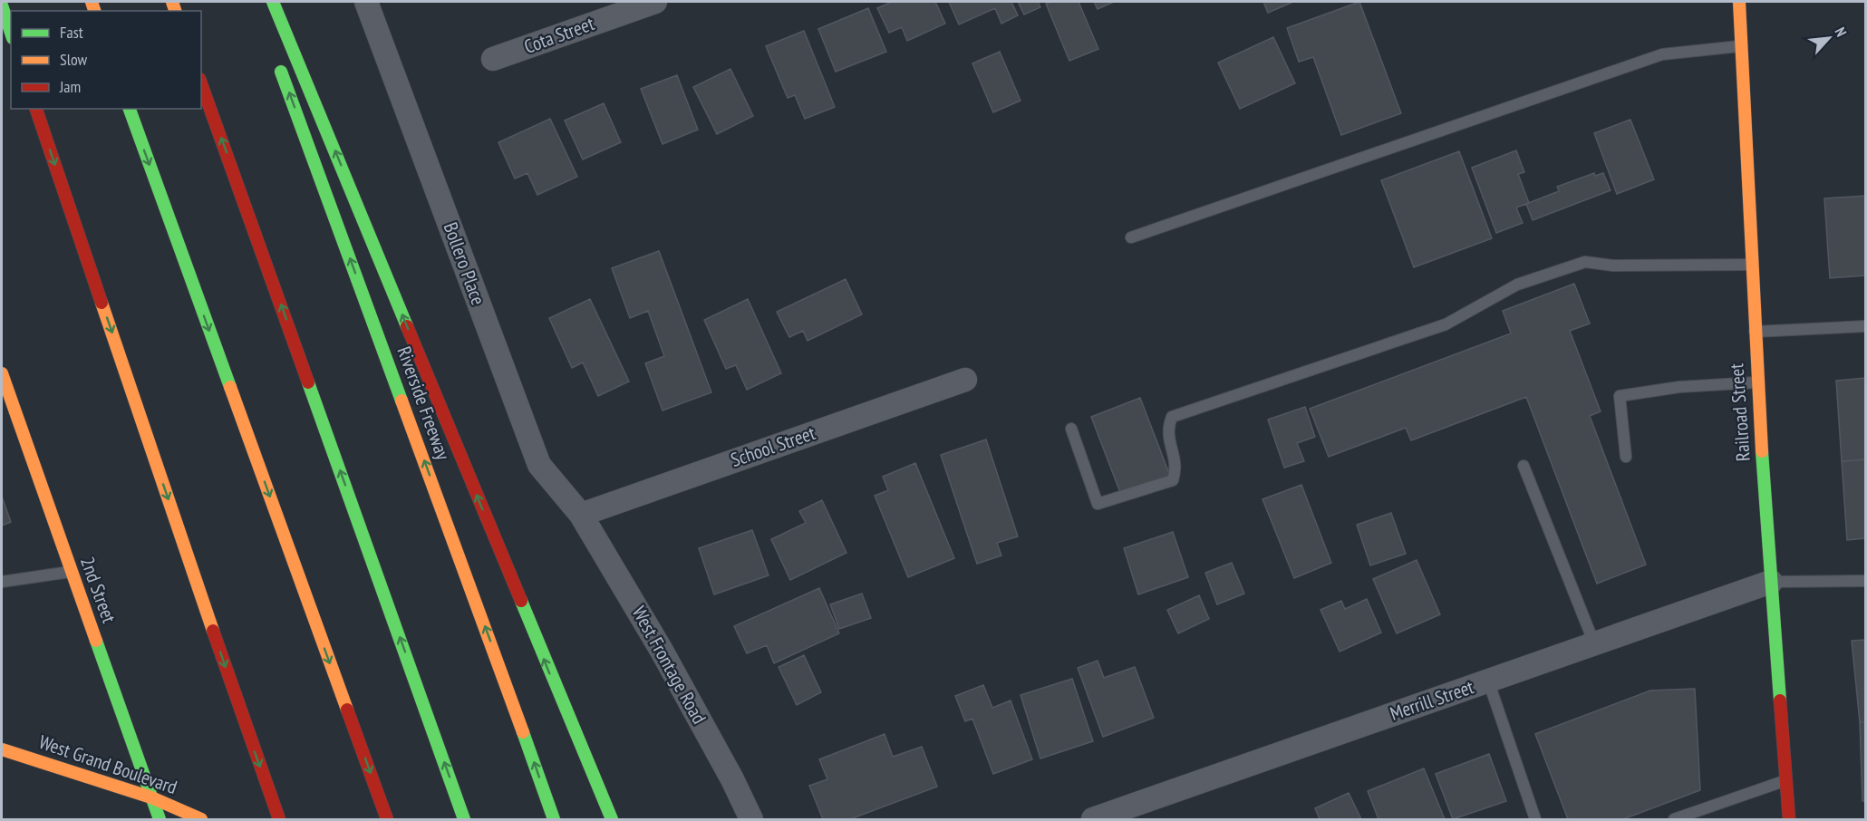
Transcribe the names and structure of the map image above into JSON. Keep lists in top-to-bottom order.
{
  "streets": {
    "main road": [
      "Riverside Freeway",
      "Railroad Street",
      "2nd Street",
      "West Grand Boulevard"
    ],
    "street": [
      "Cota Street",
      "Bollero Place",
      "School Street",
      "West Frontage Road",
      "Merrill Street"
    ]
  },
  "crossings": [
    ["Bollero Place", "School Street"],
    ["Bollero Place", "West Frontage Road"],
    ["Railroad Street", "Merrill Street"],
    ["School Street", "West Frontage Road"],
    ["2nd Street", "West Grand Boulevard"]
  ],
  "legend": ["Fast", "Slow", "Jam"],
  "north": "top right"
}
